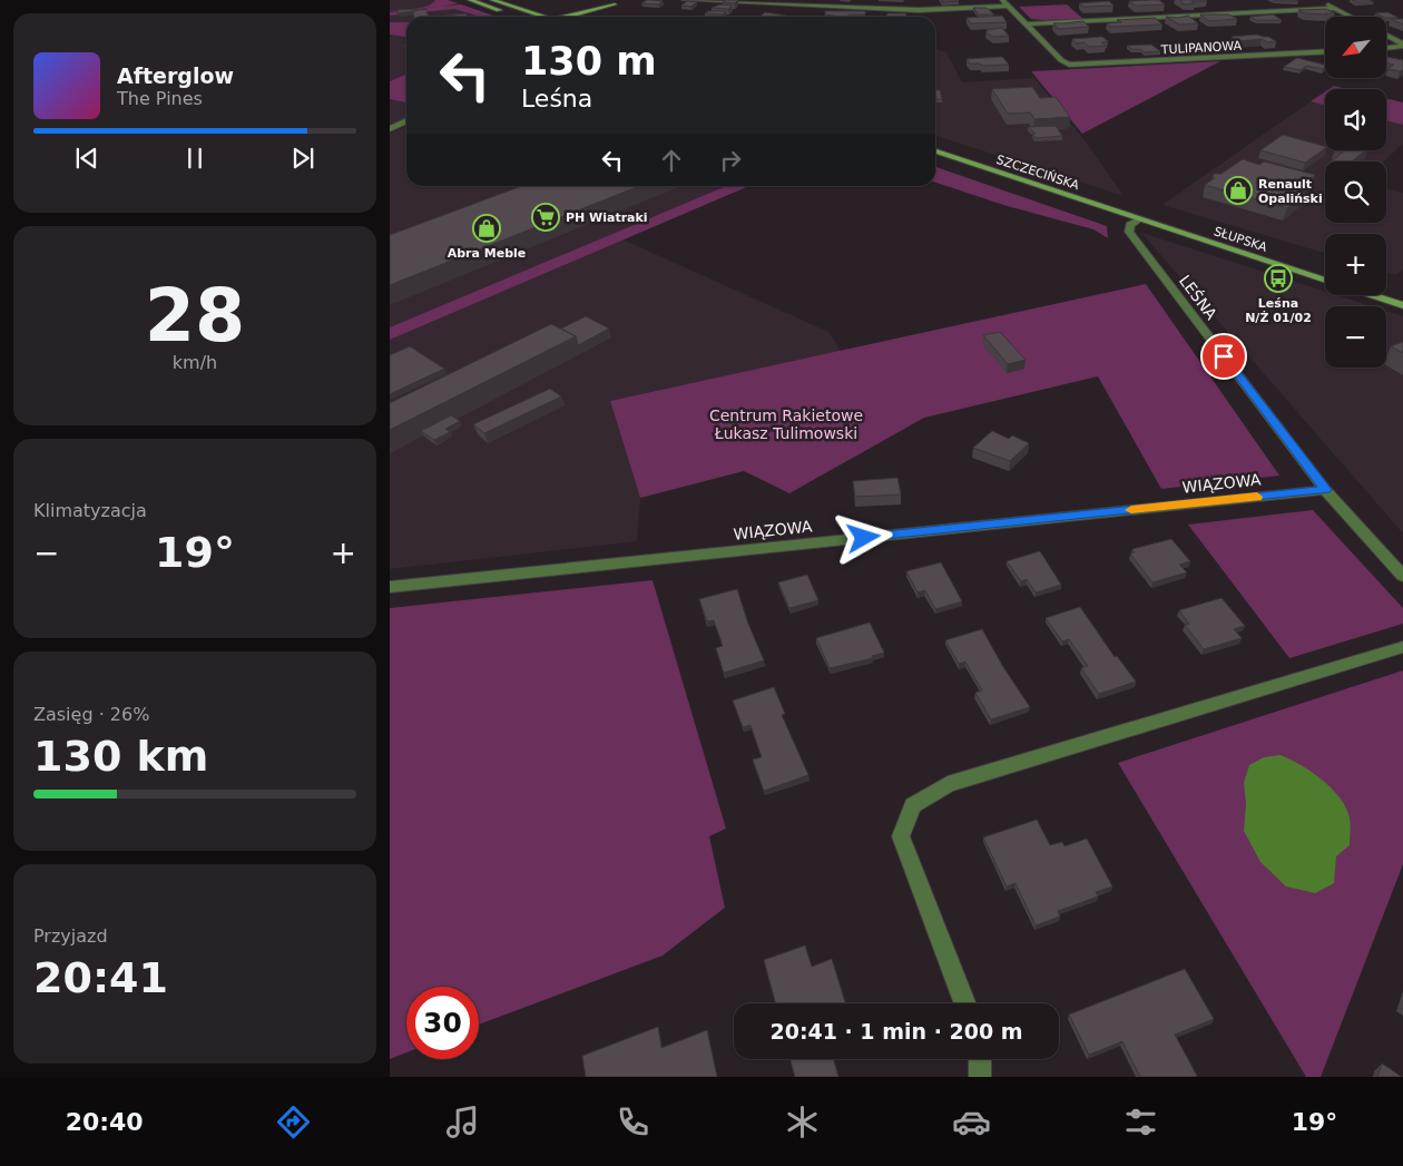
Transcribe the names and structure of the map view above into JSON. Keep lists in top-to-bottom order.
{
  "streets": {
    "main road": ["SZCZECIŃSKA", "SŁUPSKA"],
    "street": ["TULIPANOWA", "LEŚNA", "WIĄZOWA"]
  },
  "crossings": [
    ["SZCZECIŃSKA", "SŁUPSKA"],
    ["SZCZECIŃSKA", "LEŚNA"],
    ["SŁUPSKA", "LEŚNA"],
    ["LEŚNA", "WIĄZOWA"]
  ],
  "parks": ["Centrum Rakietowe Łukasz Tulimowski"],
  "places": {
    "shop": ["Renault Opaliński", "Abra Meble"],
    "supermarket": ["PH Wiatraki"],
    "bus stop": ["Leśna N/Ż 01/02"]
  },
  "north": "bottom left",
  "page": {
    "map_buttons": ["+", "−"],
    "turn": ["130 m", "Leśna"],
    "song": ["Afterglow", "The Pines"],
    "tile": [
      ["28", "km/h"],
      "Klimatyzacja",
      ["Zasięg · 26%", "130 km"],
      ["Przyjazd", "20:41"]
    ],
    "heat": ["−", "19°", "+"],
    "limit": "30",
    "trip": "20:41 · 1 min · 200 m",
    "tabs": ["20:40", "19°"]
  }
}
